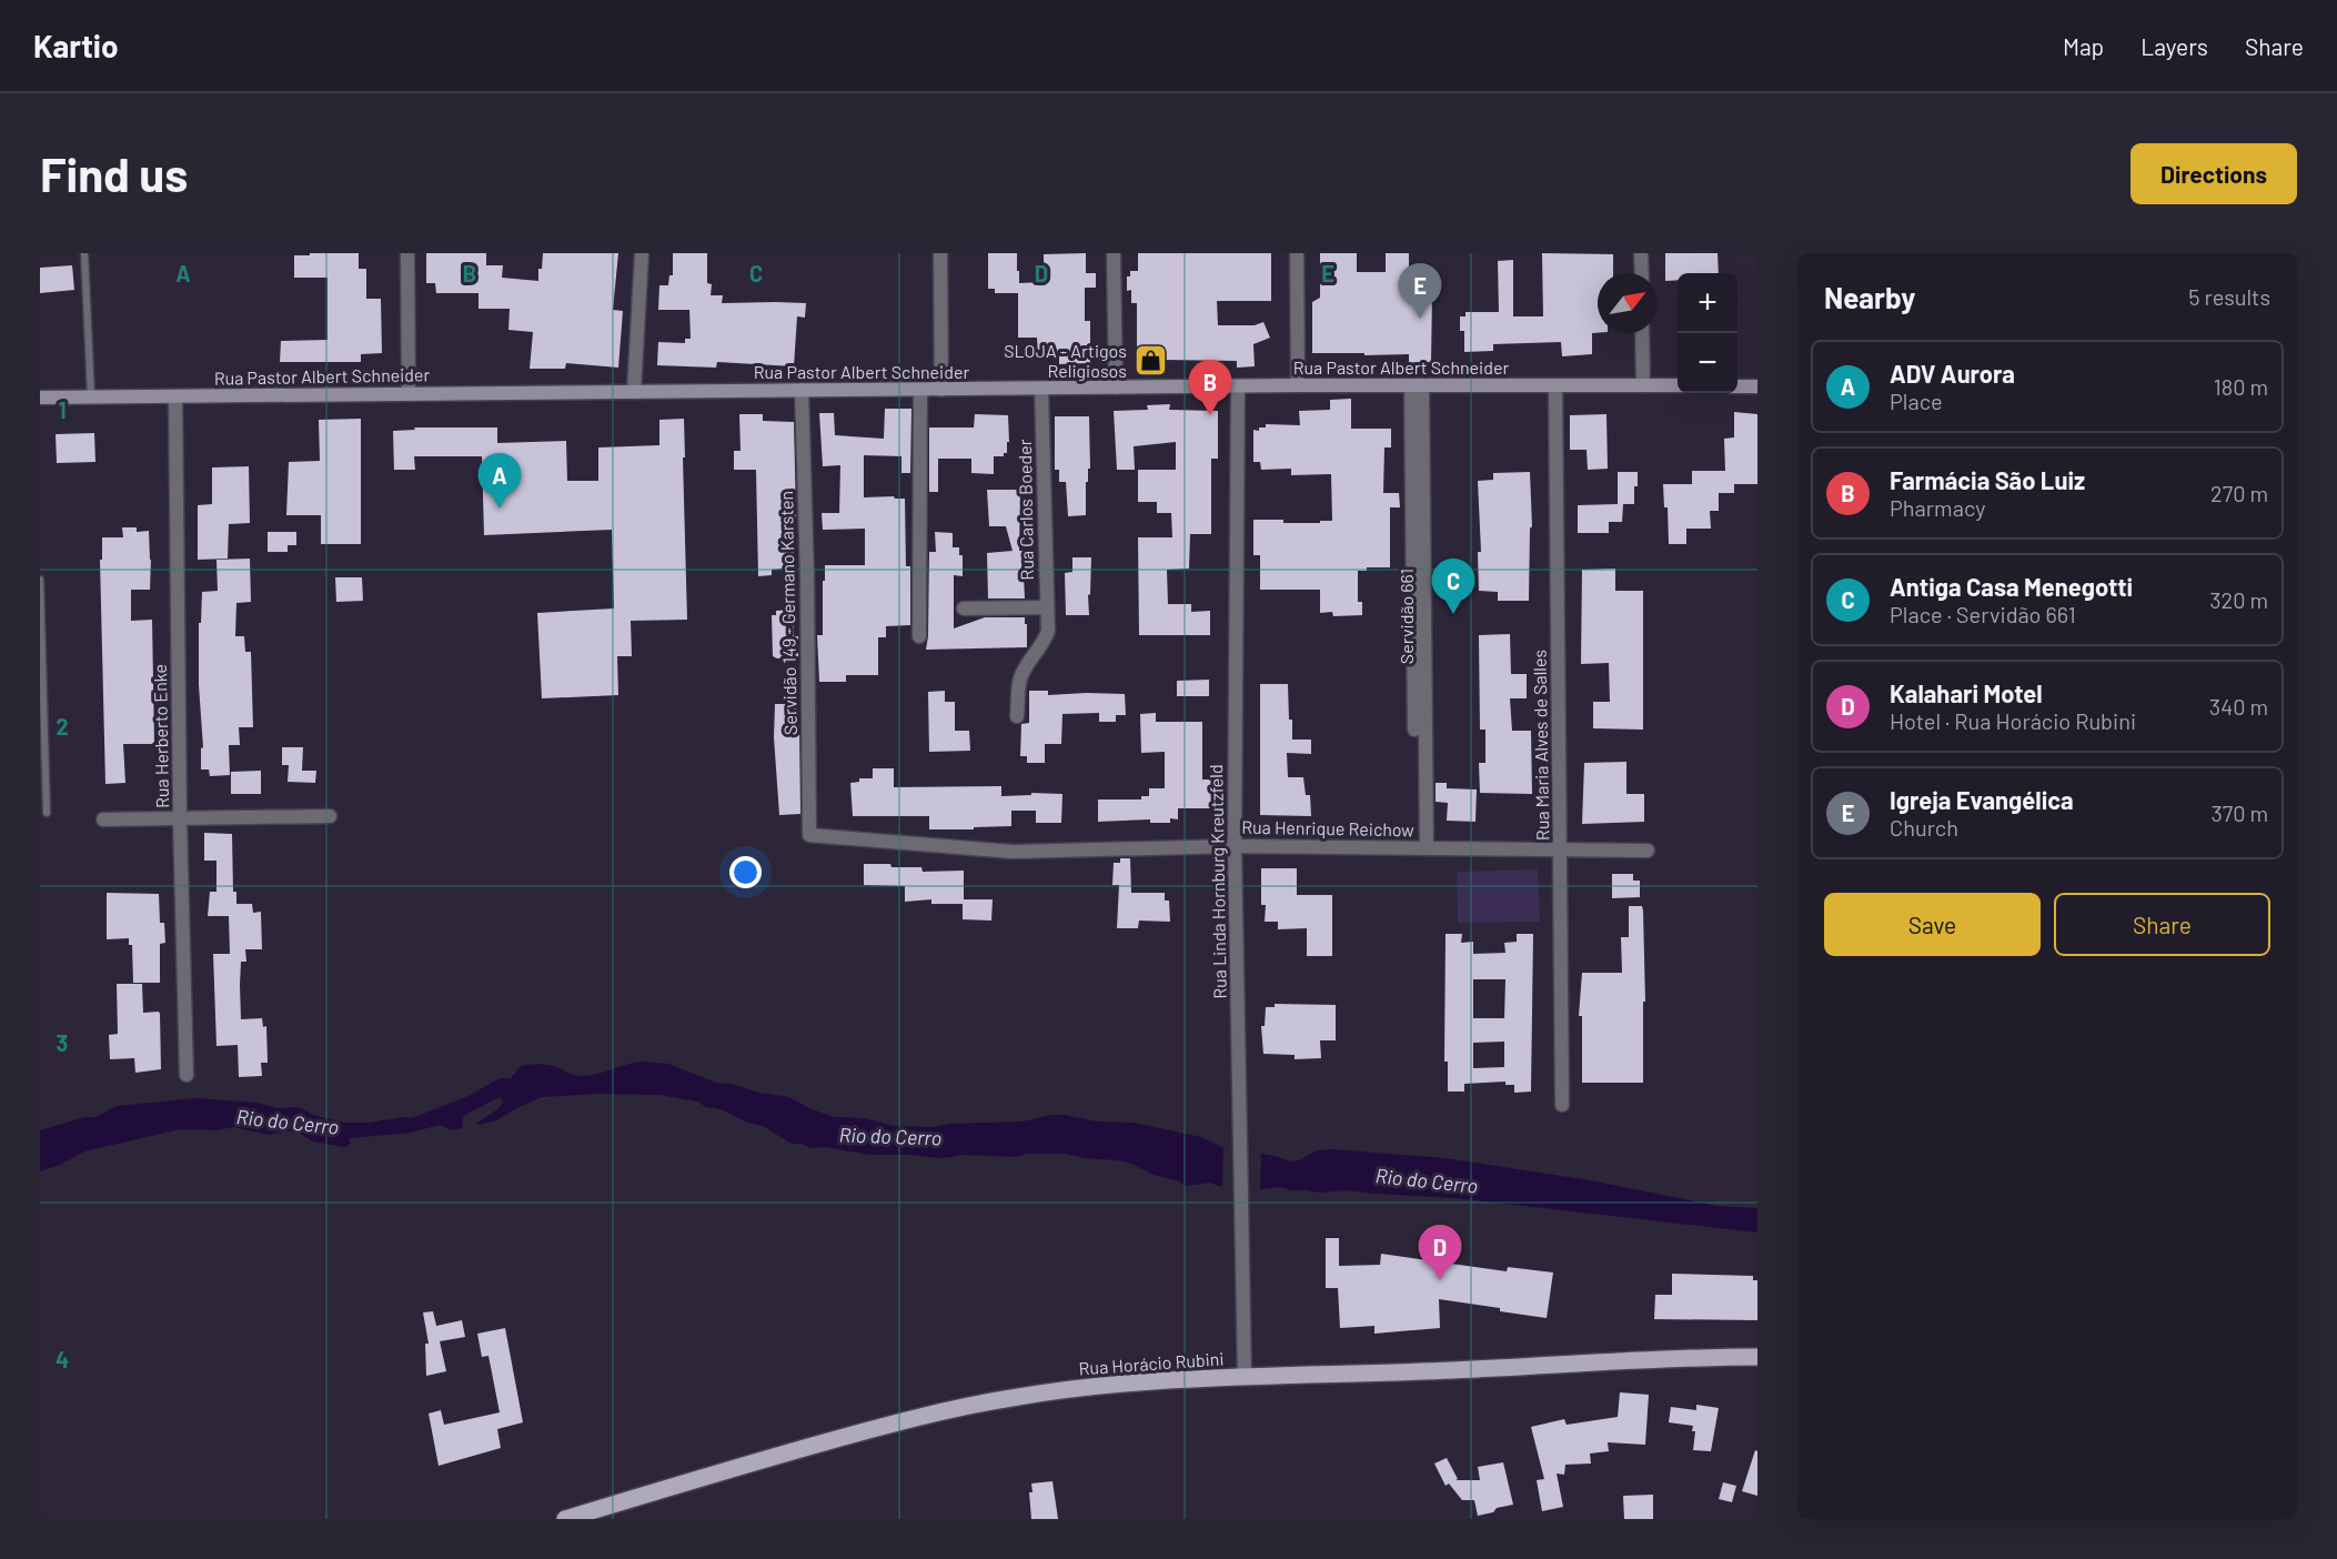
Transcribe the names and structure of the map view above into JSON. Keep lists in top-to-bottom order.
{
  "streets": {
    "main road": ["Rua Pastor Albert Schneider", "Rua Horácio Rubini"],
    "street": [
      "Rua Carlos Boeder",
      "Servidão 149 - Germano Karsten",
      "Servidão 661",
      "Rua Herberto Enke",
      "Rua Maria Alves de Salles",
      "Rua Henrique Reichow",
      "Rua Linda Hornburg Kreutzfeld"
    ]
  },
  "crossings": [
    ["Rua Pastor Albert Schneider", "Rua Carlos Boeder"],
    ["Rua Pastor Albert Schneider", "Servidão 149 - Germano Karsten"],
    ["Rua Pastor Albert Schneider", "Servidão 661"],
    ["Rua Pastor Albert Schneider", "Rua Herberto Enke"],
    ["Rua Pastor Albert Schneider", "Rua Maria Alves de Salles"],
    ["Rua Pastor Albert Schneider", "Rua Linda Hornburg Kreutzfeld"],
    ["Servidão 149 - Germano Karsten", "Rua Henrique Reichow"],
    ["Servidão 661", "Rua Henrique Reichow"],
    ["Rua Maria Alves de Salles", "Rua Henrique Reichow"],
    ["Rua Henrique Reichow", "Rua Linda Hornburg Kreutzfeld"],
    ["Rua Linda Hornburg Kreutzfeld", "Rua Horácio Rubini"]
  ],
  "water": ["Rio do Cerro"],
  "places": {
    "shop": ["SLOJA - Artigos Religiosos"]
  },
  "north": "top right",
  "page": {
    "header": "Kartio",
    "nav": ["Map", "Layers", "Share"],
    "buttons": [
      "Directions",
      ["Save", "Share"]
    ],
    "title": "Find us",
    "heading": ["Nearby", "5 results"],
    "pins": [
      "E",
      "B",
      "A",
      "C",
      "D"
    ],
    "map_buttons": ["+", "−"],
    "list": [
      {
        "mark": "A",
        "name": "ADV Aurora",
        "note": "Place",
        "value": "180 m"
      },
      {
        "mark": "B",
        "name": "Farmácia São Luiz",
        "note": "Pharmacy",
        "value": "270 m"
      },
      {
        "mark": "C",
        "name": "Antiga Casa Menegotti",
        "note": "Place · Servidão 661",
        "value": "320 m"
      },
      {
        "mark": "D",
        "name": "Kalahari Motel",
        "note": "Hotel · Rua Horácio Rubini",
        "value": "340 m"
      },
      {
        "mark": "E",
        "name": "Igreja Evangélica",
        "note": "Church",
        "value": "370 m"
      }
    ]
  },
  "grid": {
    "columns": [
      "A",
      "B",
      "C",
      "D",
      "E"
    ],
    "rows": [
      "1",
      "2",
      "3",
      "4"
    ]
  }
}
